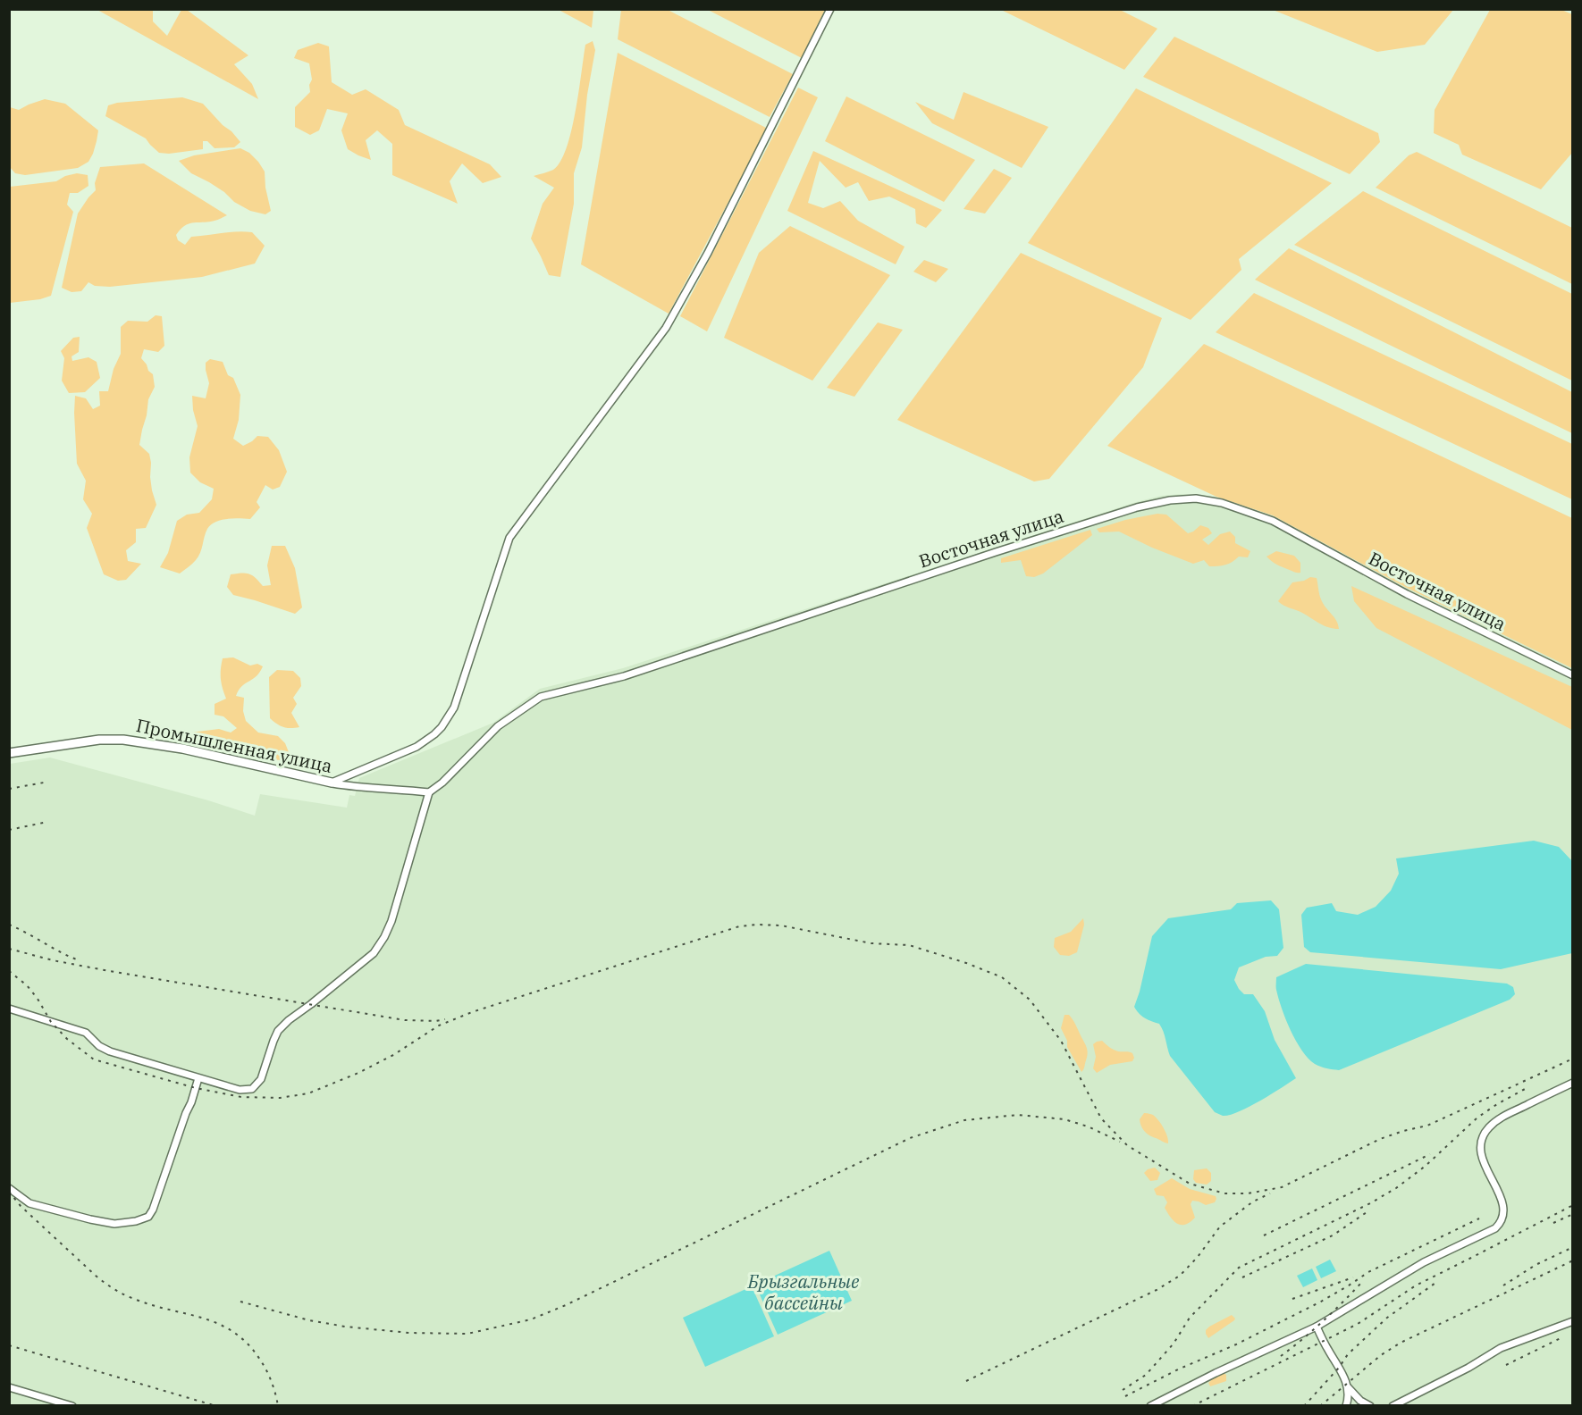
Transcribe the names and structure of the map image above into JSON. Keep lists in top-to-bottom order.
{
  "streets": {
    "street": ["Восточная улица", "Промышленная улица"]
  },
  "crossings": [
    ["Восточная улица", "Промышленная улица"]
  ],
  "water": ["Брызгальные бассейны"]
}
